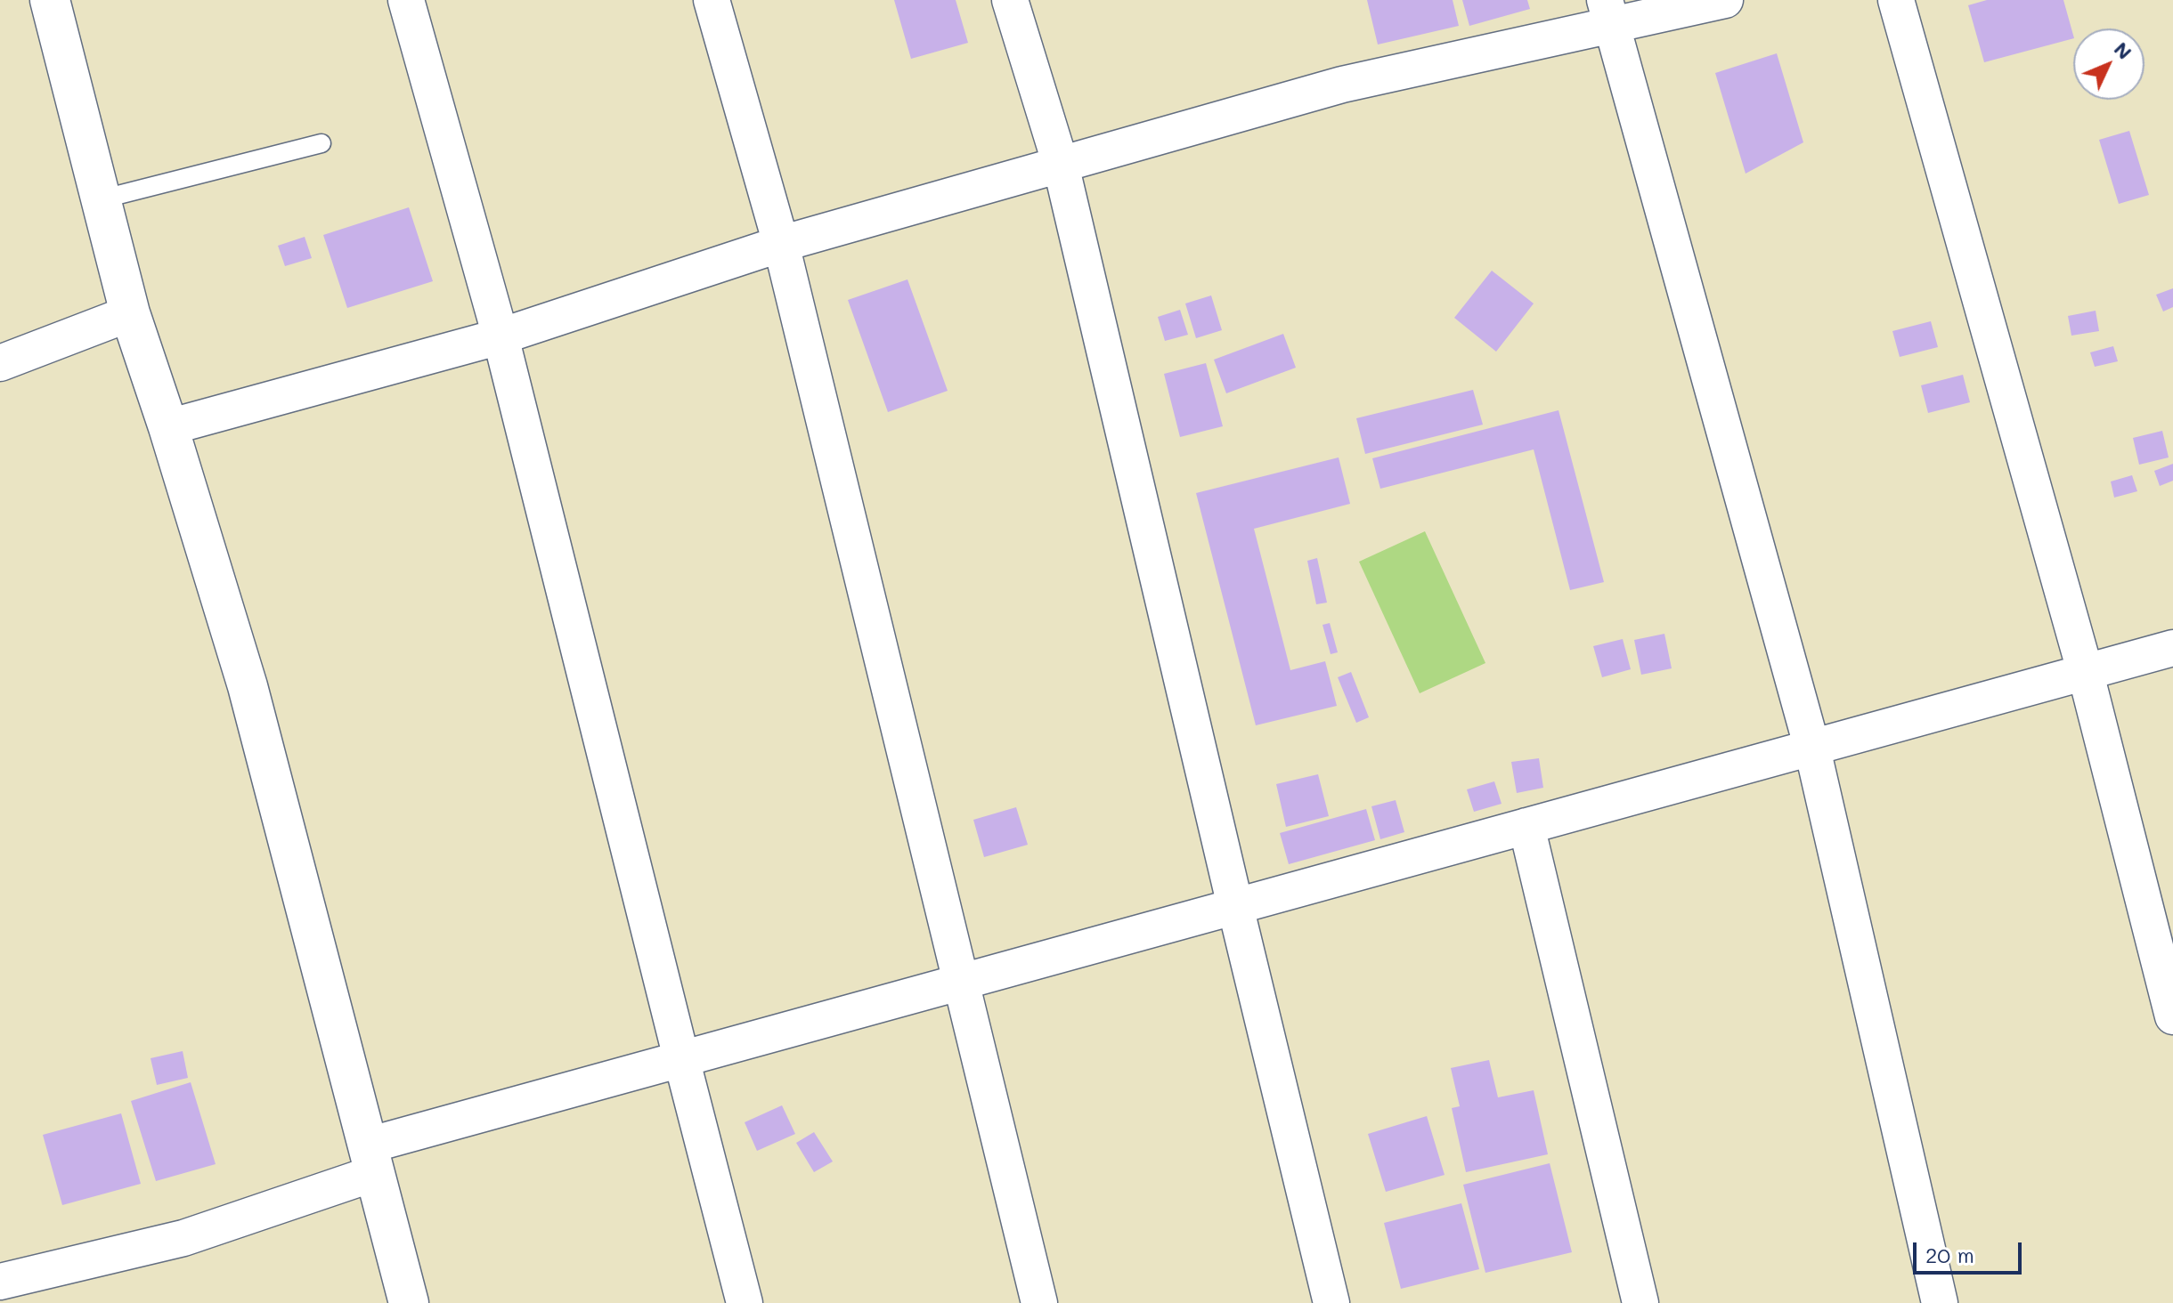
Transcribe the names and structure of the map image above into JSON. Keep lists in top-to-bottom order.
{
  "scale_bar": "20 m",
  "north": "top right"
}
